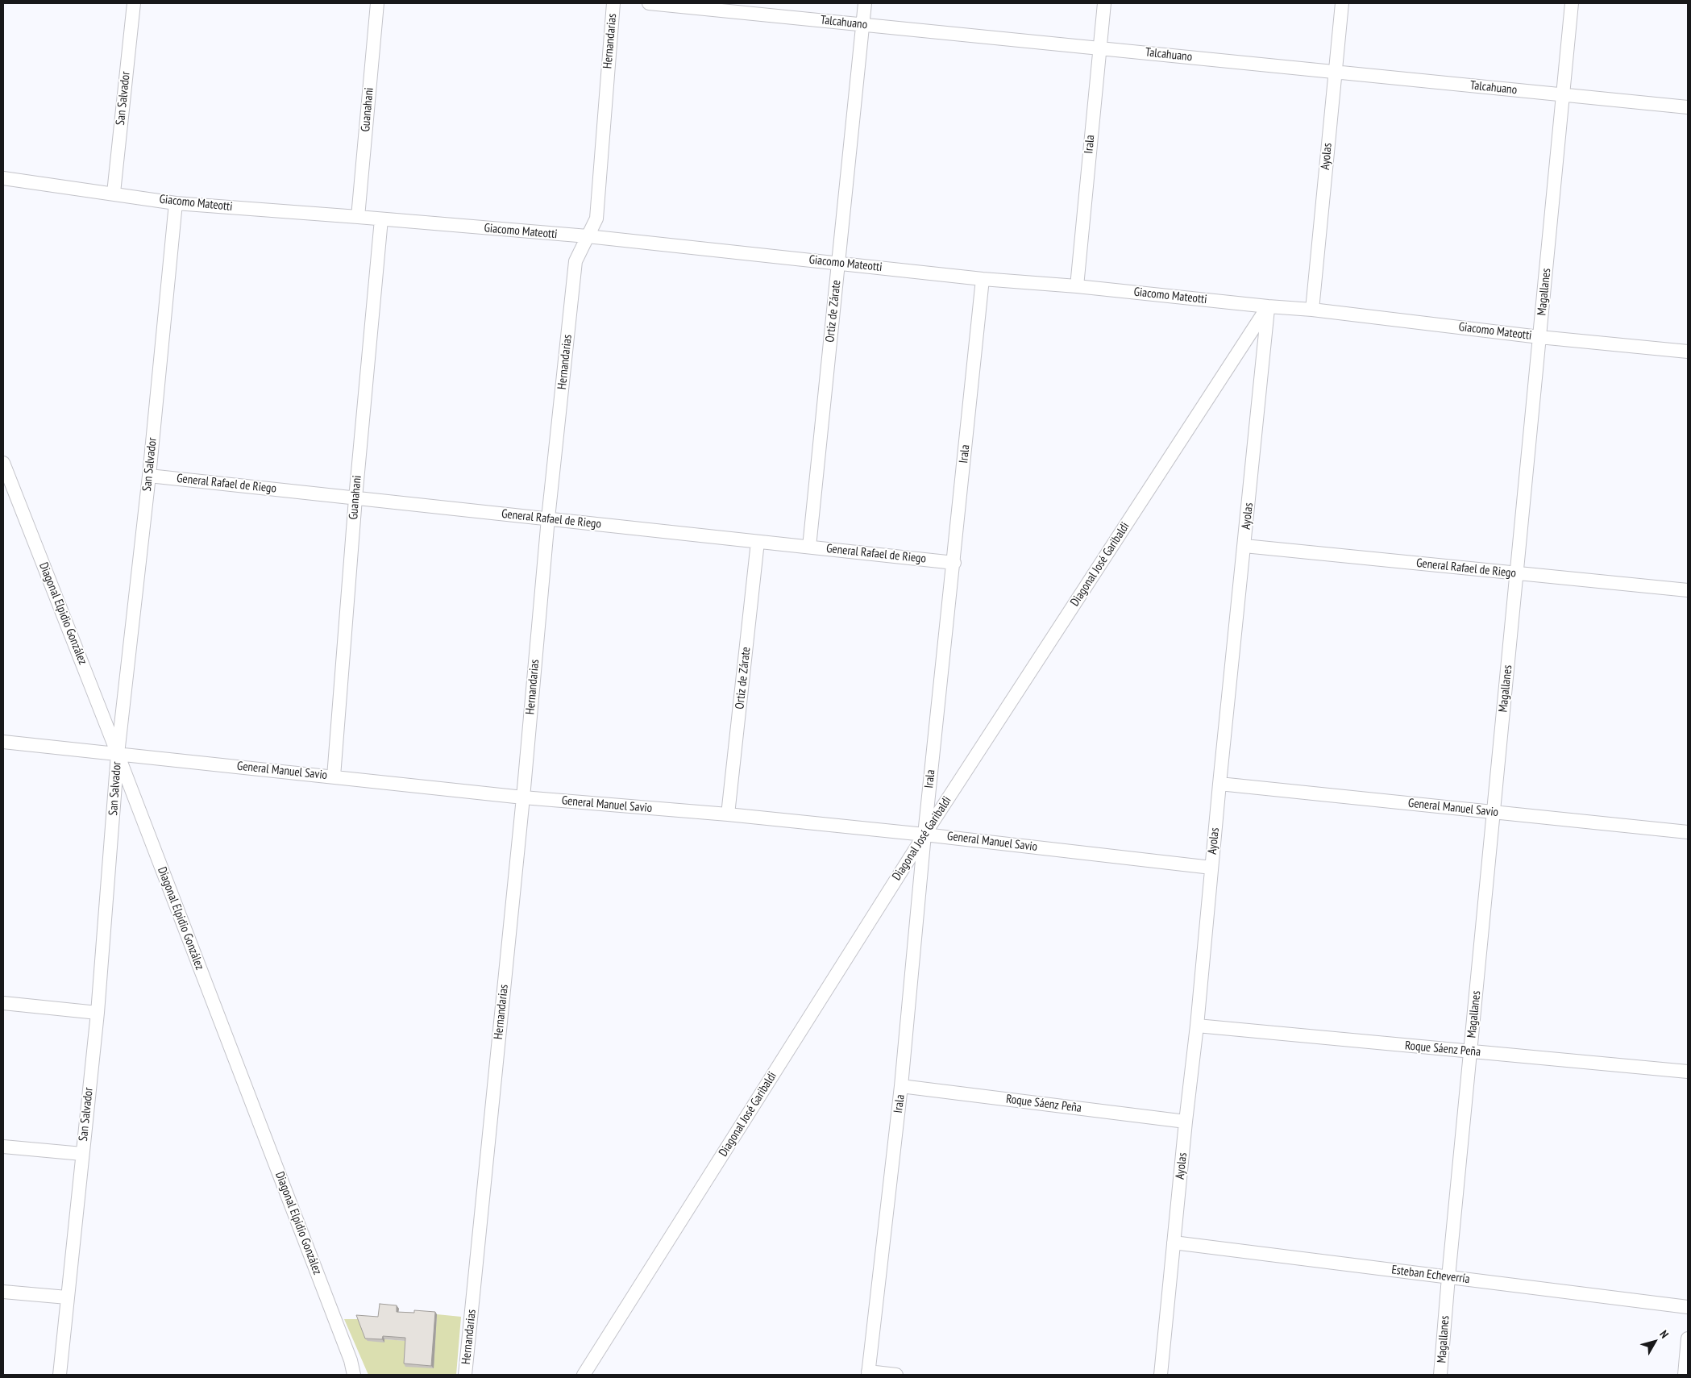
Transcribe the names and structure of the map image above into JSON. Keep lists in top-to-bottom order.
{
  "streets": {
    "street": [
      "Talcahuano",
      "Hernandarias",
      "San Salvador",
      "Guanahani",
      "Irala",
      "Ayolas",
      "Giacomo Mateotti",
      "Magallanes",
      "Ortiz de Zárate",
      "General Rafael de Riego",
      "Diagonal José Garibaldi",
      "Diagonal Elpidio González",
      "General Manuel Savio",
      "Roque Sáenz Peña",
      "Esteban Echeverría"
    ]
  },
  "crossings": [
    ["Talcahuano", "Irala"],
    ["Talcahuano", "Ayolas"],
    ["Talcahuano", "Magallanes"],
    ["Talcahuano", "Ortiz de Zárate"],
    ["Hernandarias", "Giacomo Mateotti"],
    ["Hernandarias", "General Rafael de Riego"],
    ["Hernandarias", "General Manuel Savio"],
    ["San Salvador", "Giacomo Mateotti"],
    ["San Salvador", "General Rafael de Riego"],
    ["San Salvador", "Diagonal Elpidio González"],
    ["San Salvador", "General Manuel Savio"],
    ["Guanahani", "Giacomo Mateotti"],
    ["Guanahani", "General Rafael de Riego"],
    ["Guanahani", "General Manuel Savio"],
    ["Irala", "Giacomo Mateotti"],
    ["Irala", "General Rafael de Riego"],
    ["Irala", "Diagonal José Garibaldi"],
    ["Irala", "General Manuel Savio"],
    ["Irala", "Roque Sáenz Peña"],
    ["Ayolas", "Giacomo Mateotti"],
    ["Ayolas", "General Rafael de Riego"],
    ["Ayolas", "Diagonal José Garibaldi"],
    ["Ayolas", "General Manuel Savio"],
    ["Ayolas", "Roque Sáenz Peña"],
    ["Ayolas", "Esteban Echeverría"],
    ["Giacomo Mateotti", "Magallanes"],
    ["Giacomo Mateotti", "Ortiz de Zárate"],
    ["Giacomo Mateotti", "Diagonal José Garibaldi"],
    ["Magallanes", "General Rafael de Riego"],
    ["Magallanes", "General Manuel Savio"],
    ["Magallanes", "Roque Sáenz Peña"],
    ["Magallanes", "Esteban Echeverría"],
    ["Ortiz de Zárate", "General Rafael de Riego"],
    ["Ortiz de Zárate", "General Manuel Savio"],
    ["Diagonal José Garibaldi", "General Manuel Savio"],
    ["Diagonal Elpidio González", "General Manuel Savio"]
  ],
  "north": "top right"
}
